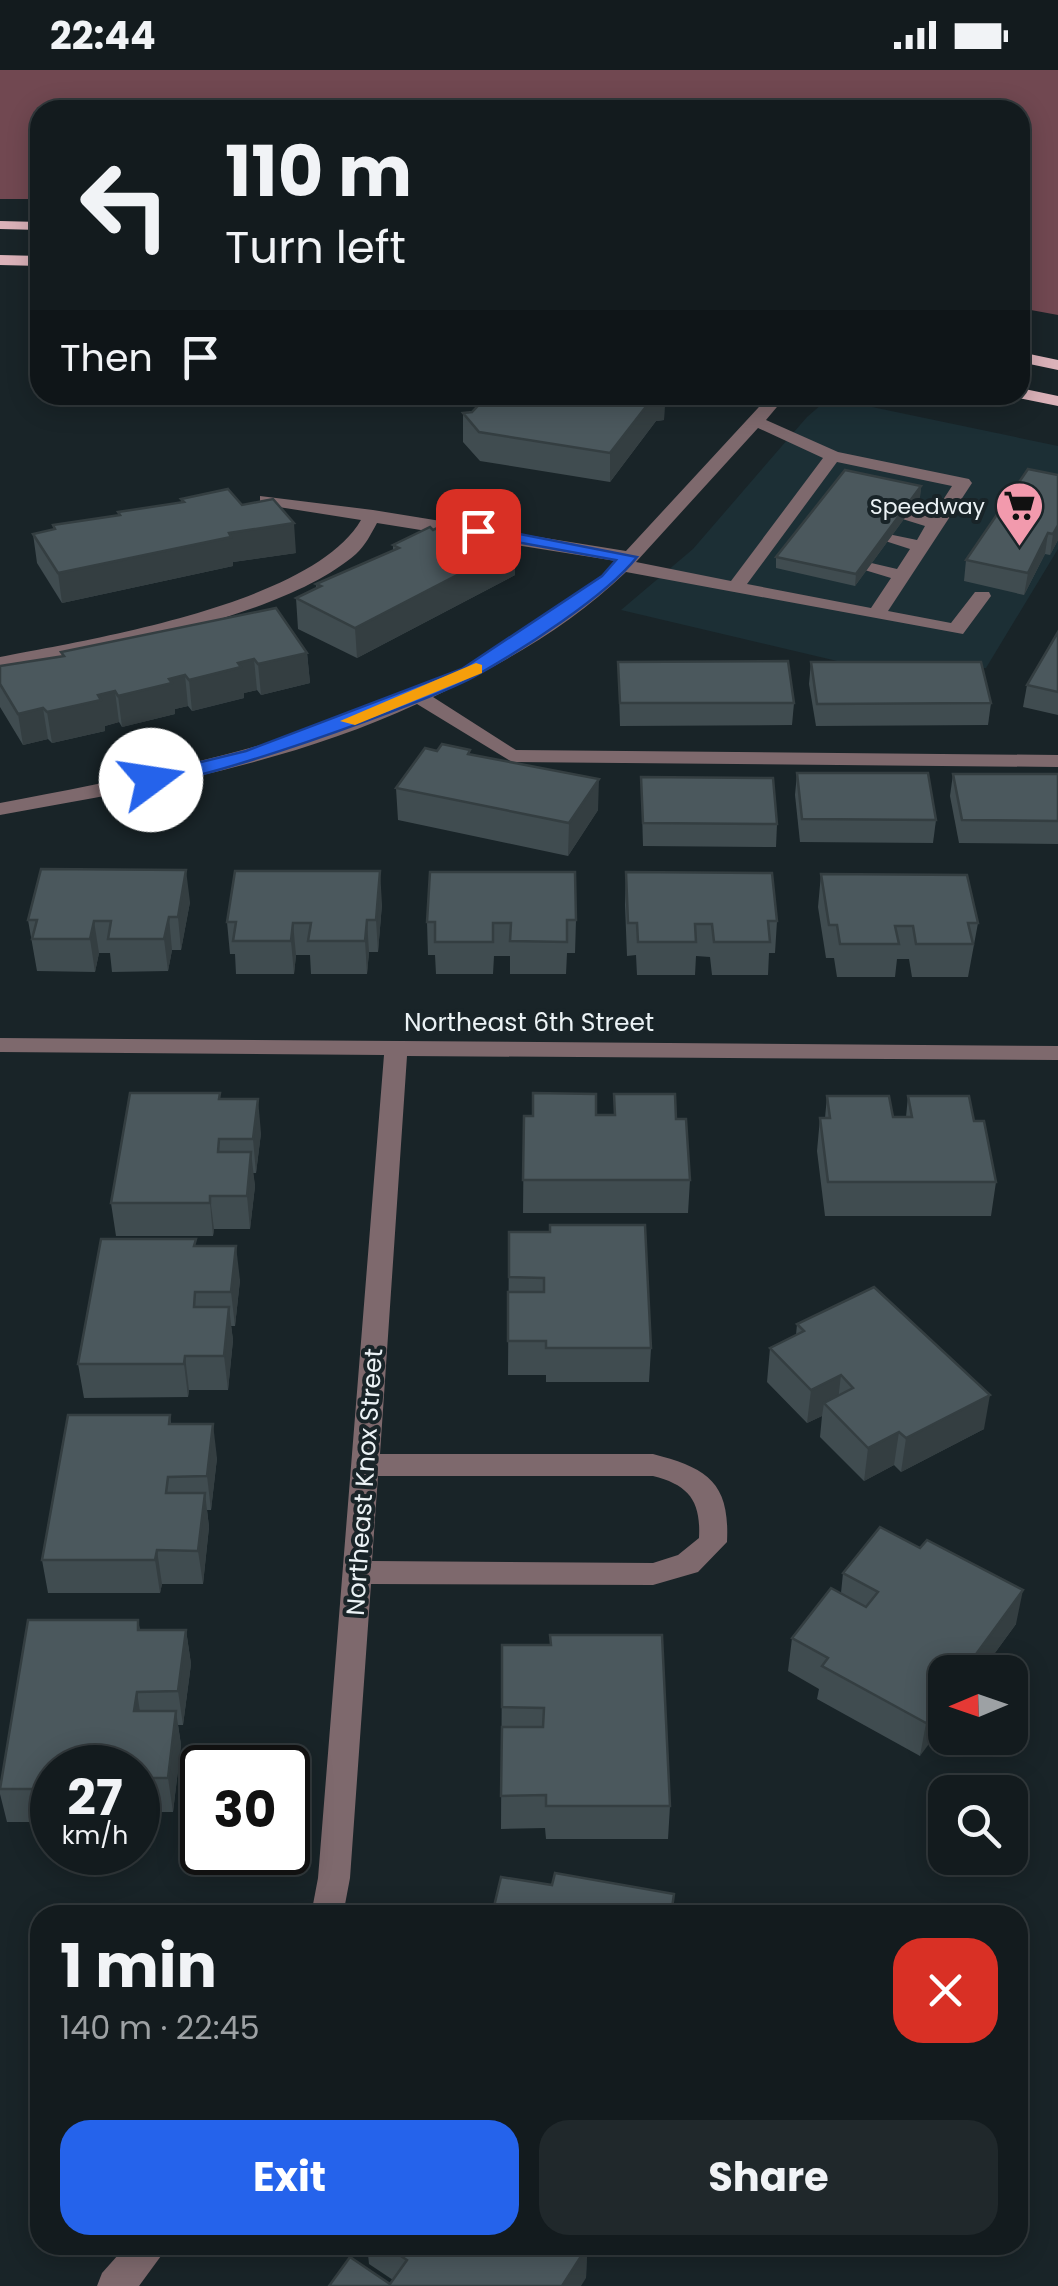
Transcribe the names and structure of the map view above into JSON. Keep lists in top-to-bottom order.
{
  "streets": {
    "street": ["Northeast 6th Street", "Northeast Knox Street"]
  },
  "crossings": [
    ["Northeast 6th Street", "Northeast Knox Street"]
  ],
  "places": {
    "supermarket": ["Speedway"]
  },
  "north": "left",
  "page": {
    "status": "22:44",
    "turn": ["110 m", "Turn left"],
    "then": "Then",
    "speed": "27 km/h",
    "limit": "30",
    "heading": ["1 min", "140 m · 22:45"],
    "buttons": ["Exit", "Share"]
  }
}
